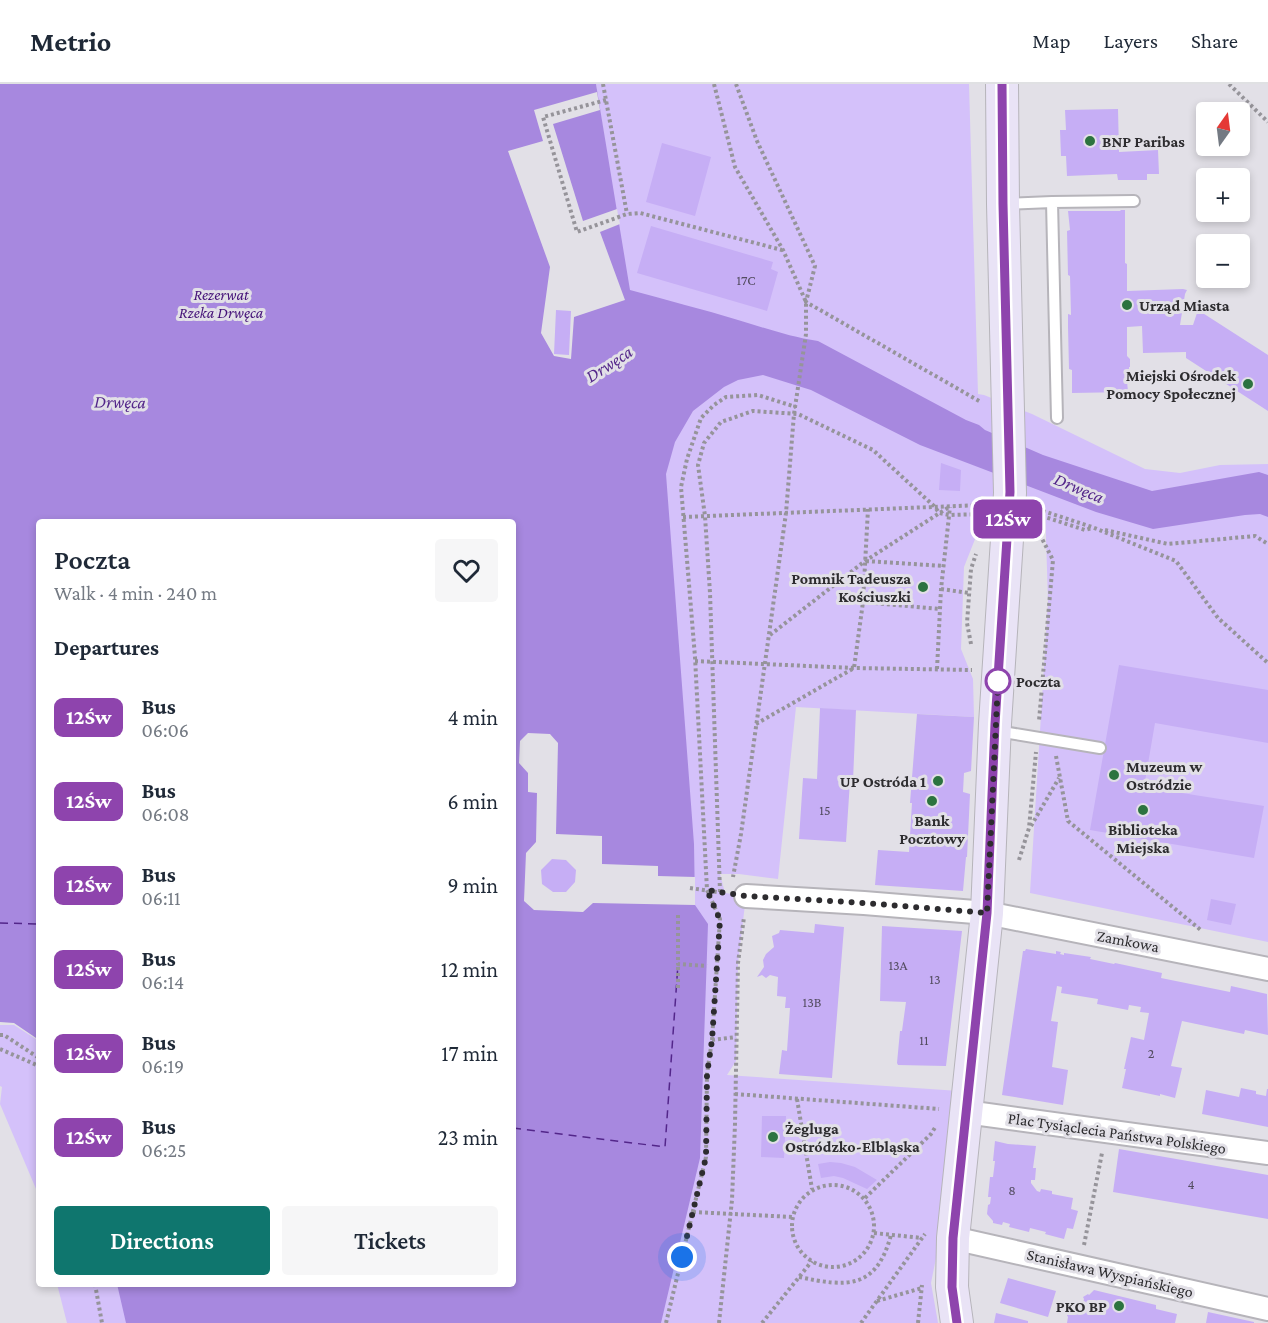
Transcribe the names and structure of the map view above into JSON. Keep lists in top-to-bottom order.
{
  "streets": {
    "street": ["Zamkowa", "Plac Tysiąclecia Państwa Polskiego", "Stanisława Wyspiańskiego"]
  },
  "water": ["Drwęca"],
  "parks": ["Rezerwat Rzeka Drwęca"],
  "places": [
    "BNP Paribas",
    "Urząd Miasta",
    "Miejski Ośrodek Pomocy Społecznej",
    "Pomnik Tadeusza Kościuszki",
    "Poczta",
    "Muzeum w Ostródzie",
    "UP Ostróda 1",
    "Bank Pocztowy",
    "Biblioteka Miejska",
    "Żegluga Ostródzko-Elbląska",
    "PKO BP"
  ],
  "lines": ["bus line 12Św"],
  "house_numbers": [
    "17C",
    "15",
    "13A",
    "13",
    "13B",
    "11",
    "2",
    "4",
    "8"
  ],
  "north": "top",
  "page": {
    "header": "Metrio",
    "nav": ["Map", "Layers", "Share"],
    "on_map": "12Św",
    "map_buttons": ["+", "−"],
    "heading": [
      ["Poczta", "Walk · 4 min · 240 m"],
      "Departures"
    ],
    "list": [
      {
        "mark": "12Św",
        "name": "Bus",
        "note": "06:06",
        "value": "4 min"
      },
      {
        "mark": "12Św",
        "name": "Bus",
        "note": "06:08",
        "value": "6 min"
      },
      {
        "mark": "12Św",
        "name": "Bus",
        "note": "06:11",
        "value": "9 min"
      },
      {
        "mark": "12Św",
        "name": "Bus",
        "note": "06:14",
        "value": "12 min"
      },
      {
        "mark": "12Św",
        "name": "Bus",
        "note": "06:19",
        "value": "17 min"
      },
      {
        "mark": "12Św",
        "name": "Bus",
        "note": "06:25",
        "value": "23 min"
      }
    ],
    "buttons": ["Directions", "Tickets"]
  }
}
